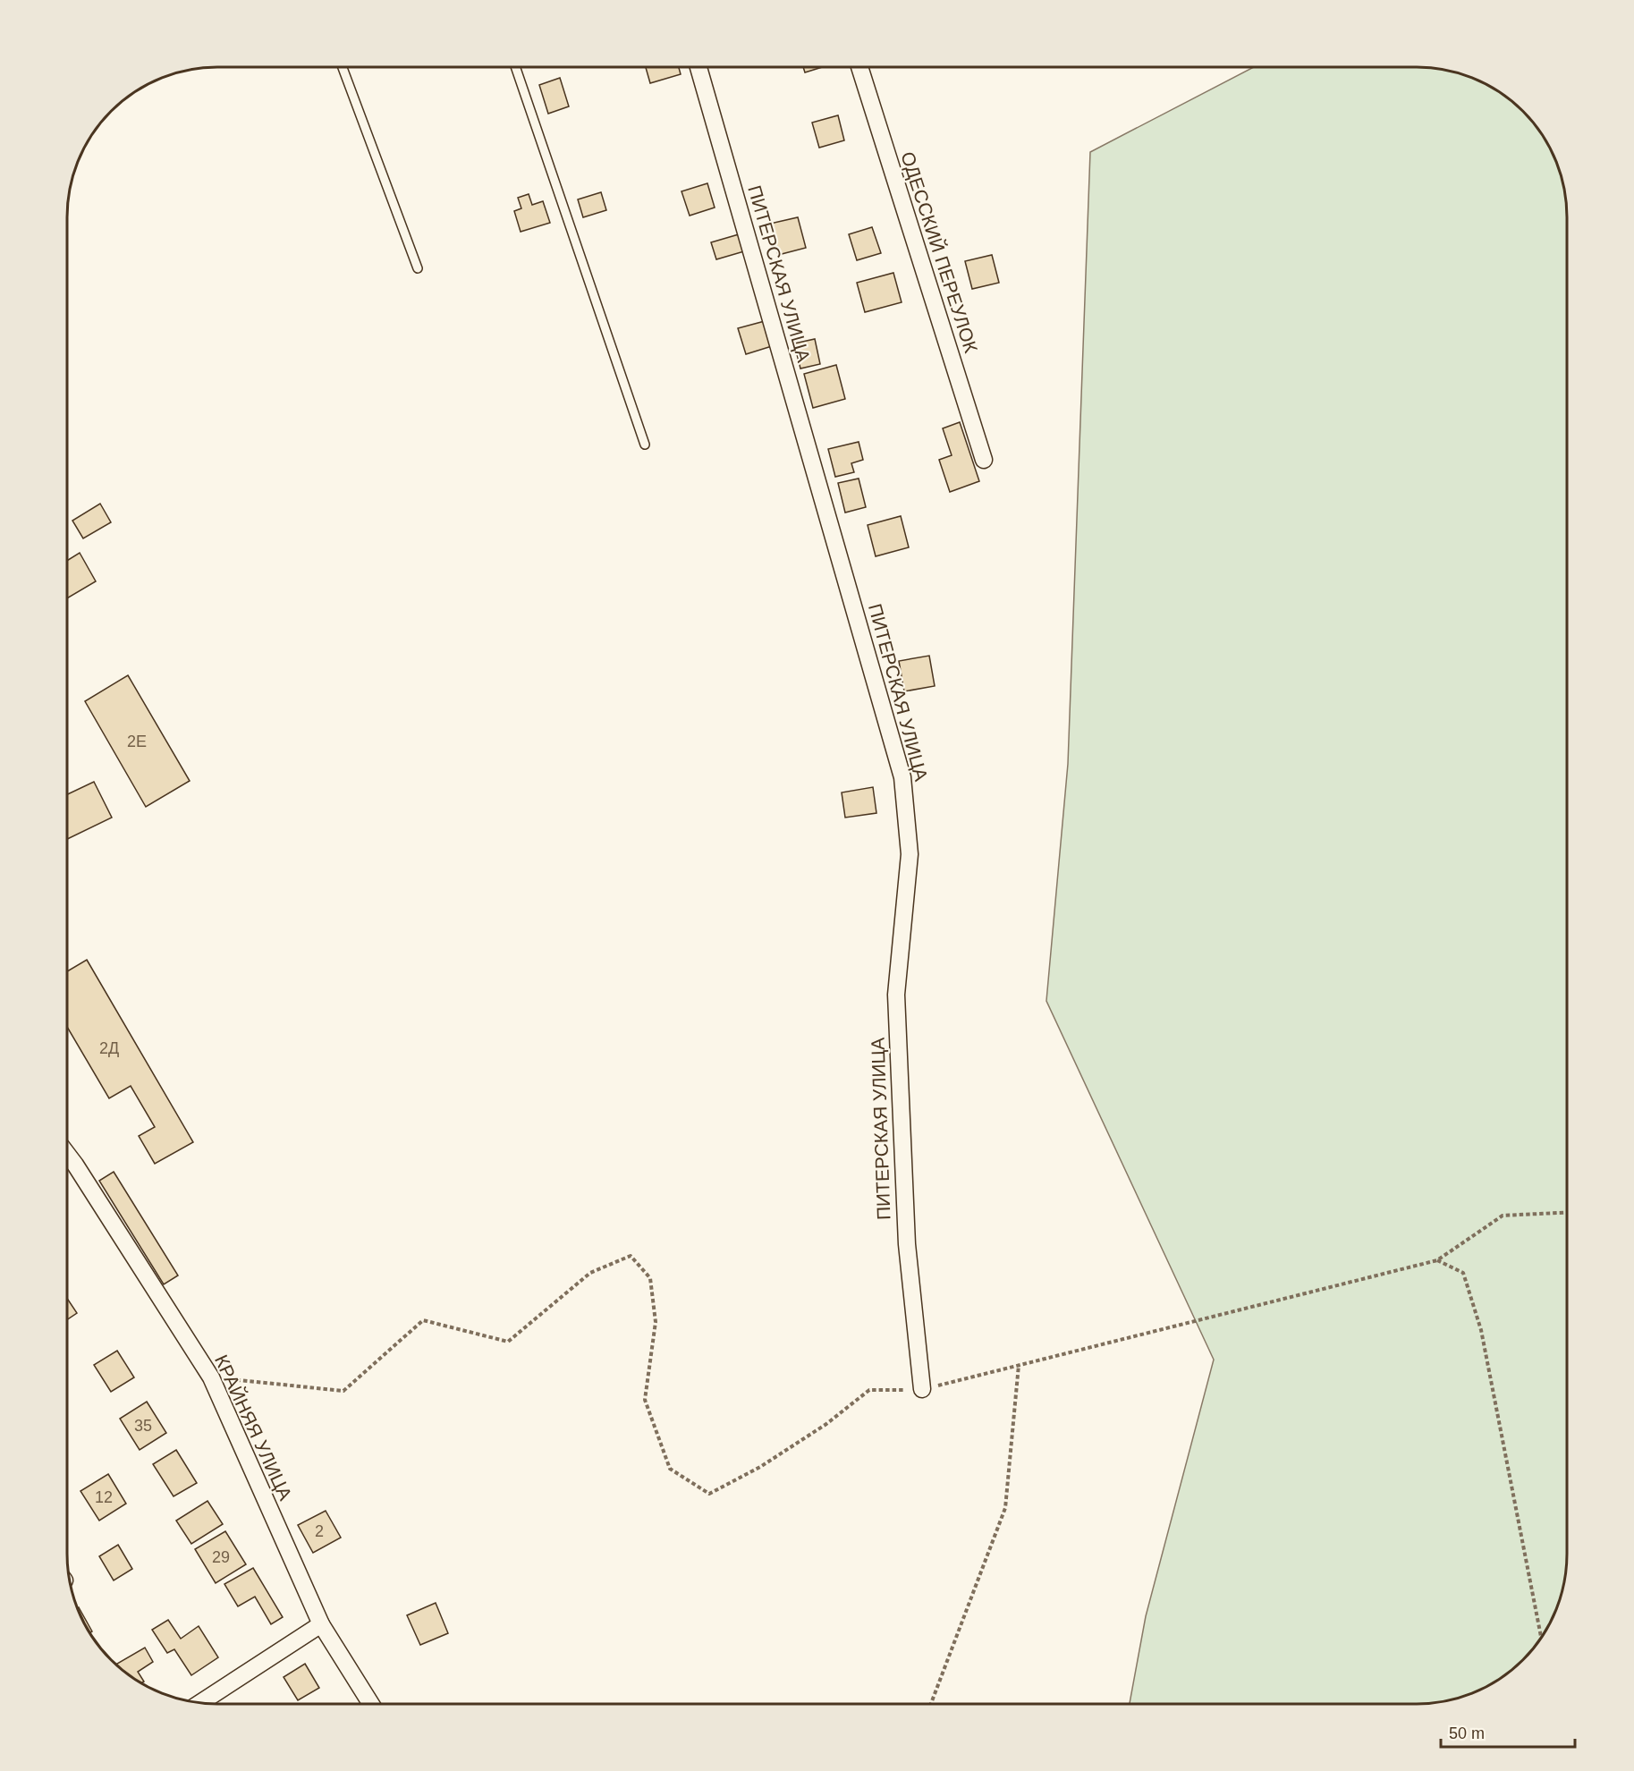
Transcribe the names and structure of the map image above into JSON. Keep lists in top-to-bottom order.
{
  "streets": {
    "street": ["ОДЕССКИЙ ПЕРЕУЛОК", "ПИТЕРСКАЯ УЛИЦА", "КРАЙНЯЯ УЛИЦА"]
  },
  "house_numbers": [
    "2Е",
    "2Д",
    "35",
    "12",
    "2",
    "29"
  ],
  "scale_bar": "50 m"
}
